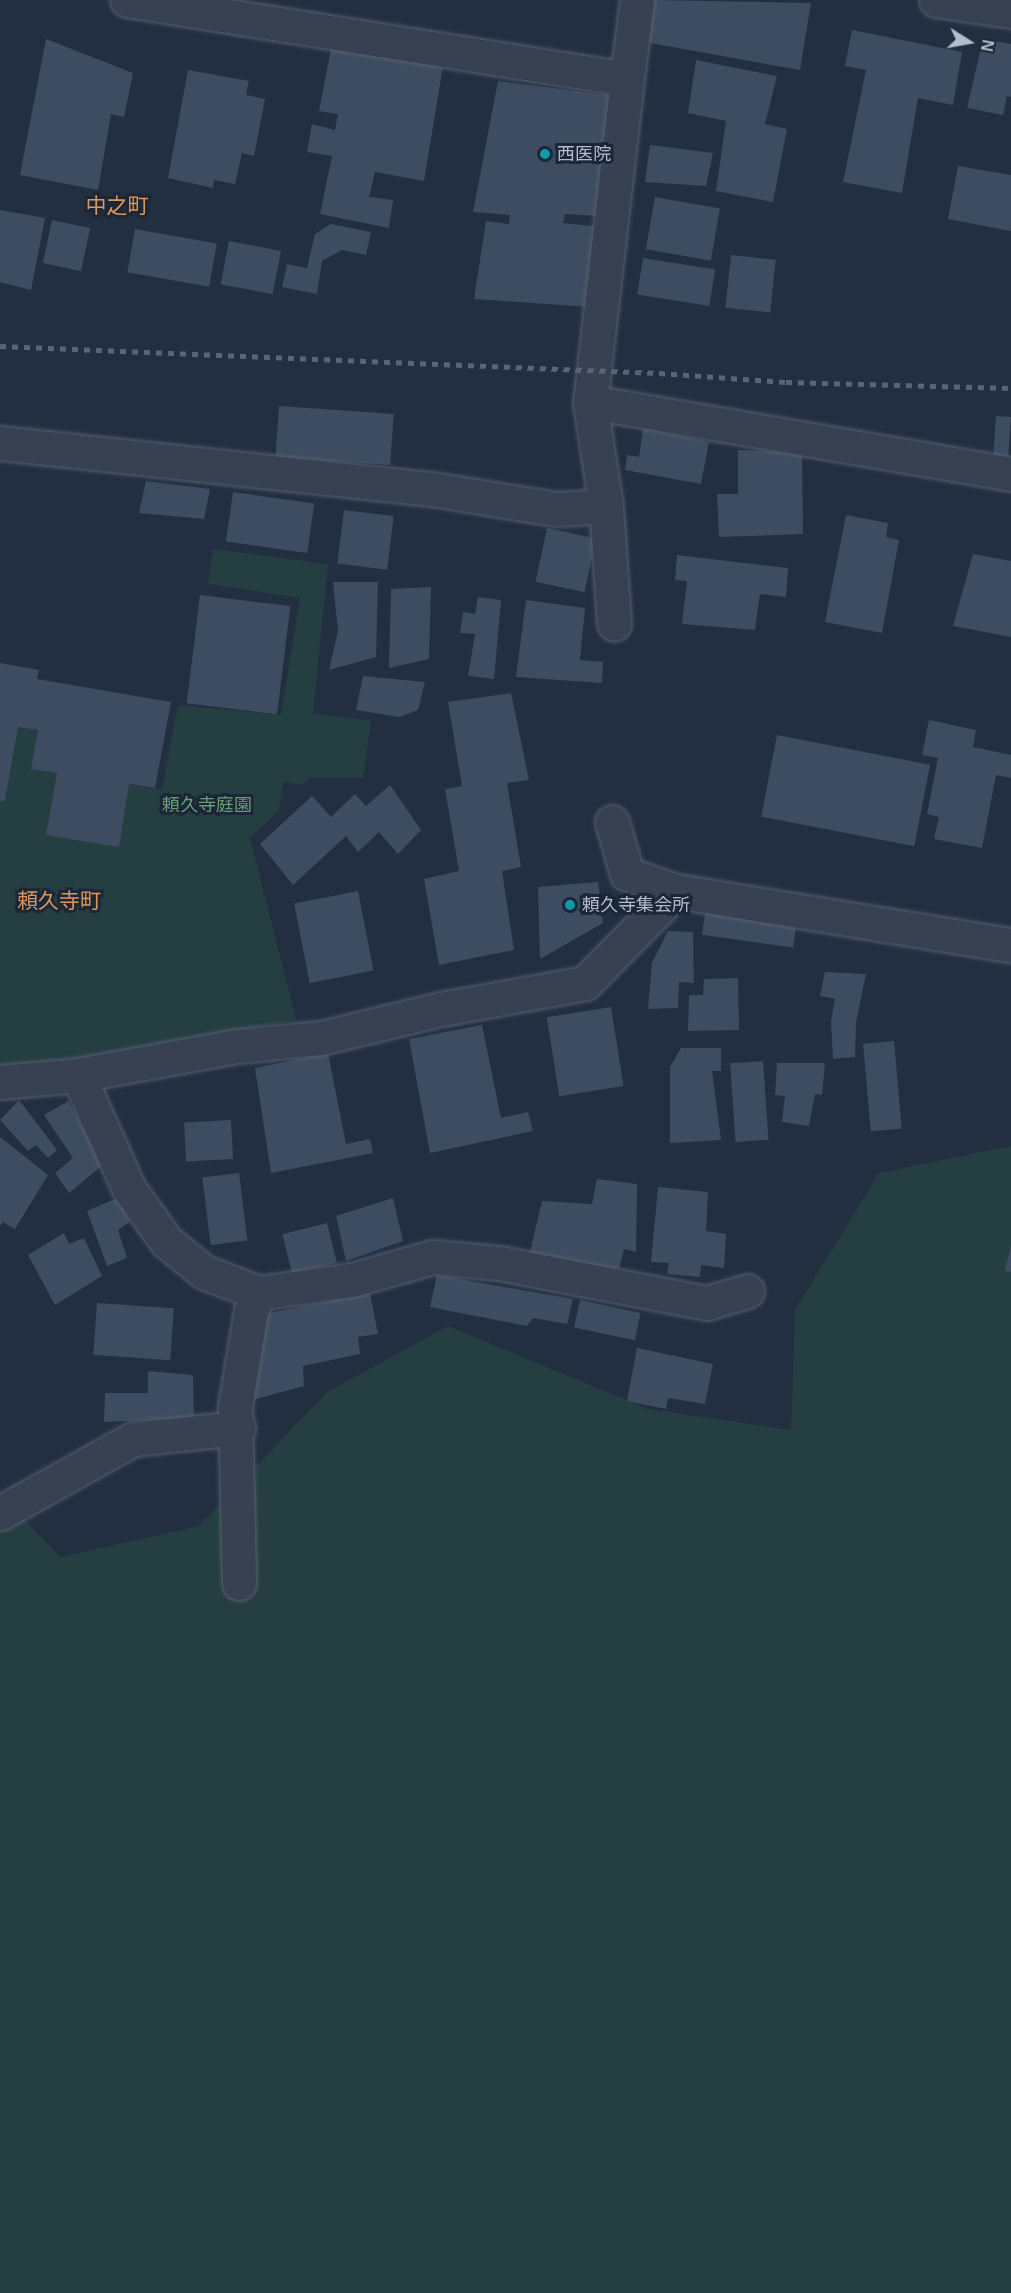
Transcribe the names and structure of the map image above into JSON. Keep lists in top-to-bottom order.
{
  "districts": ["中之町", "頼久寺町"],
  "parks": ["頼久寺庭園"],
  "places": ["西医院", "頼久寺集会所"],
  "north": "right"
}
